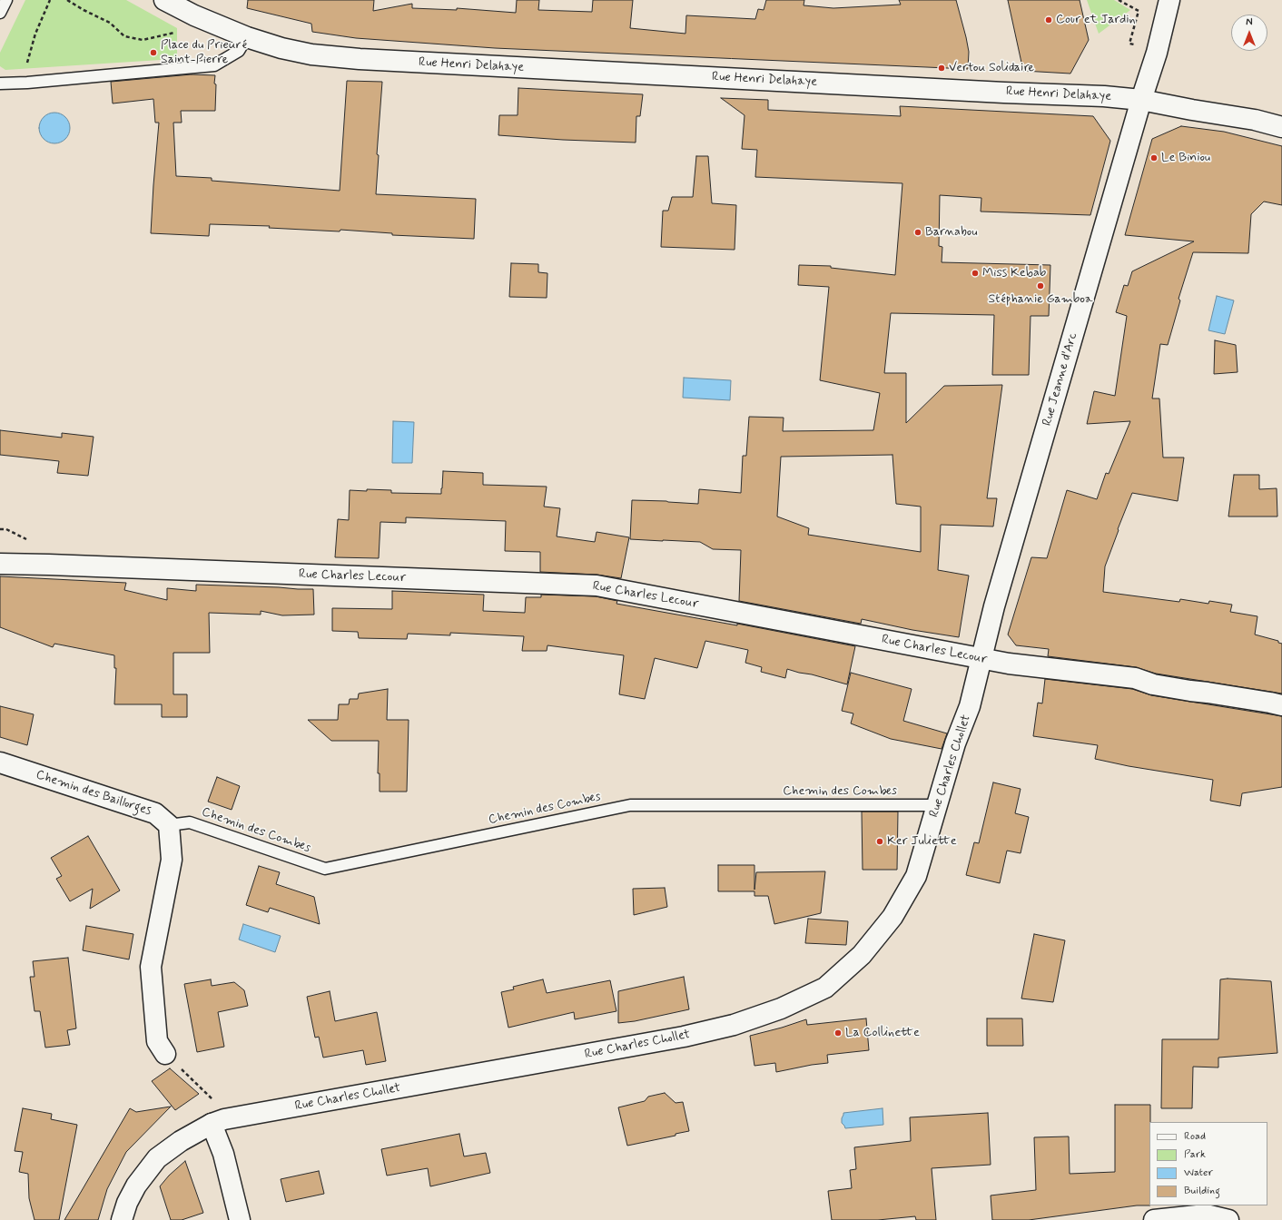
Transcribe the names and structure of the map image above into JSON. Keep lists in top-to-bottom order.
{
  "streets": {
    "street": [
      "Rue Henri Delahaye",
      "Rue Jeanne d'Arc",
      "Rue Charles Lecour",
      "Rue Charles Chollet",
      "Chemin des Baillorges"
    ],
    "lane": ["Chemin des Combes"]
  },
  "crossings": [
    ["Rue Henri Delahaye", "Rue Jeanne d'Arc"],
    ["Rue Jeanne d'Arc", "Rue Charles Lecour"],
    ["Rue Jeanne d'Arc", "Rue Charles Chollet"],
    ["Rue Charles Lecour", "Rue Charles Chollet"],
    ["Rue Charles Chollet", "Chemin des Combes"],
    ["Chemin des Combes", "Chemin des Baillorges"]
  ],
  "places": [
    "Cour et Jardin",
    "Place du Prieuré Saint-Pierre",
    "Vertou Solidaire",
    "Le Biniou",
    "Barnabou",
    "Miss Kebab",
    "Stéphanie Gamboa",
    "Ker Juliette",
    "La Collinette"
  ],
  "legend": [
    "Road",
    "Park",
    "Water",
    "Building"
  ],
  "north": "top"
}
